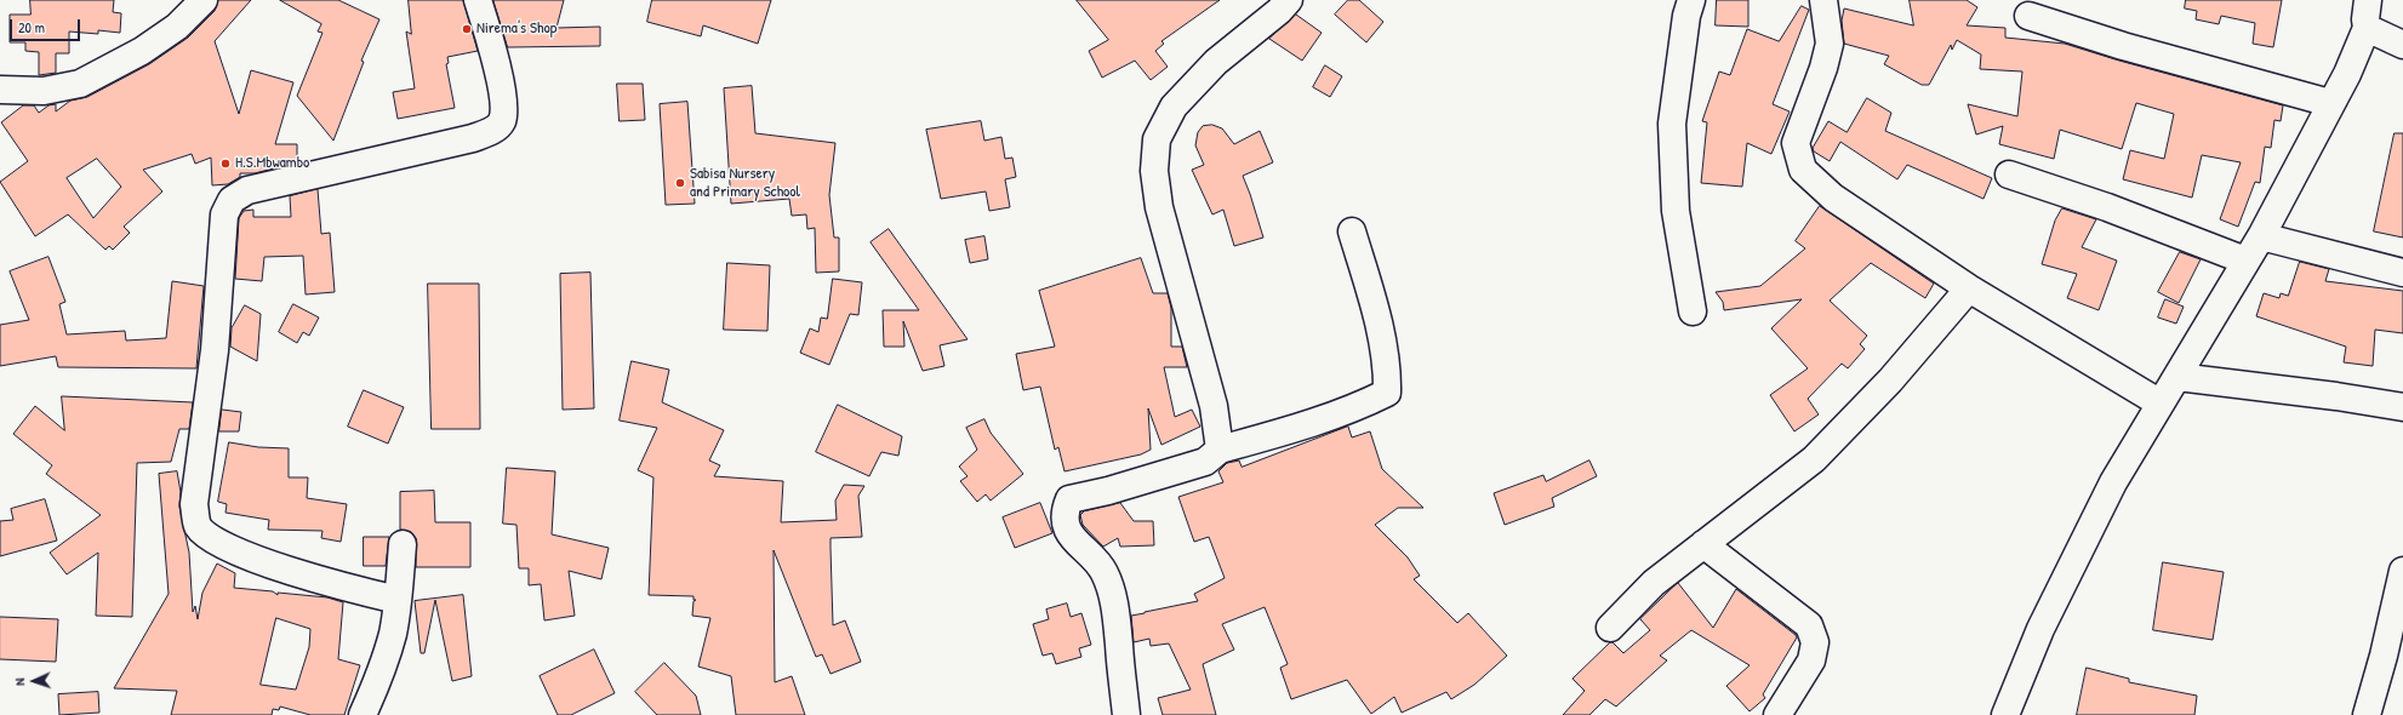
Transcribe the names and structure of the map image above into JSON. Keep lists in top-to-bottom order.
{
  "places": ["Nirema's Shop", "H.S.Mbwambo", "Sabisa Nursery and Primary School"],
  "scale_bar": "20 m",
  "north": "left"
}
